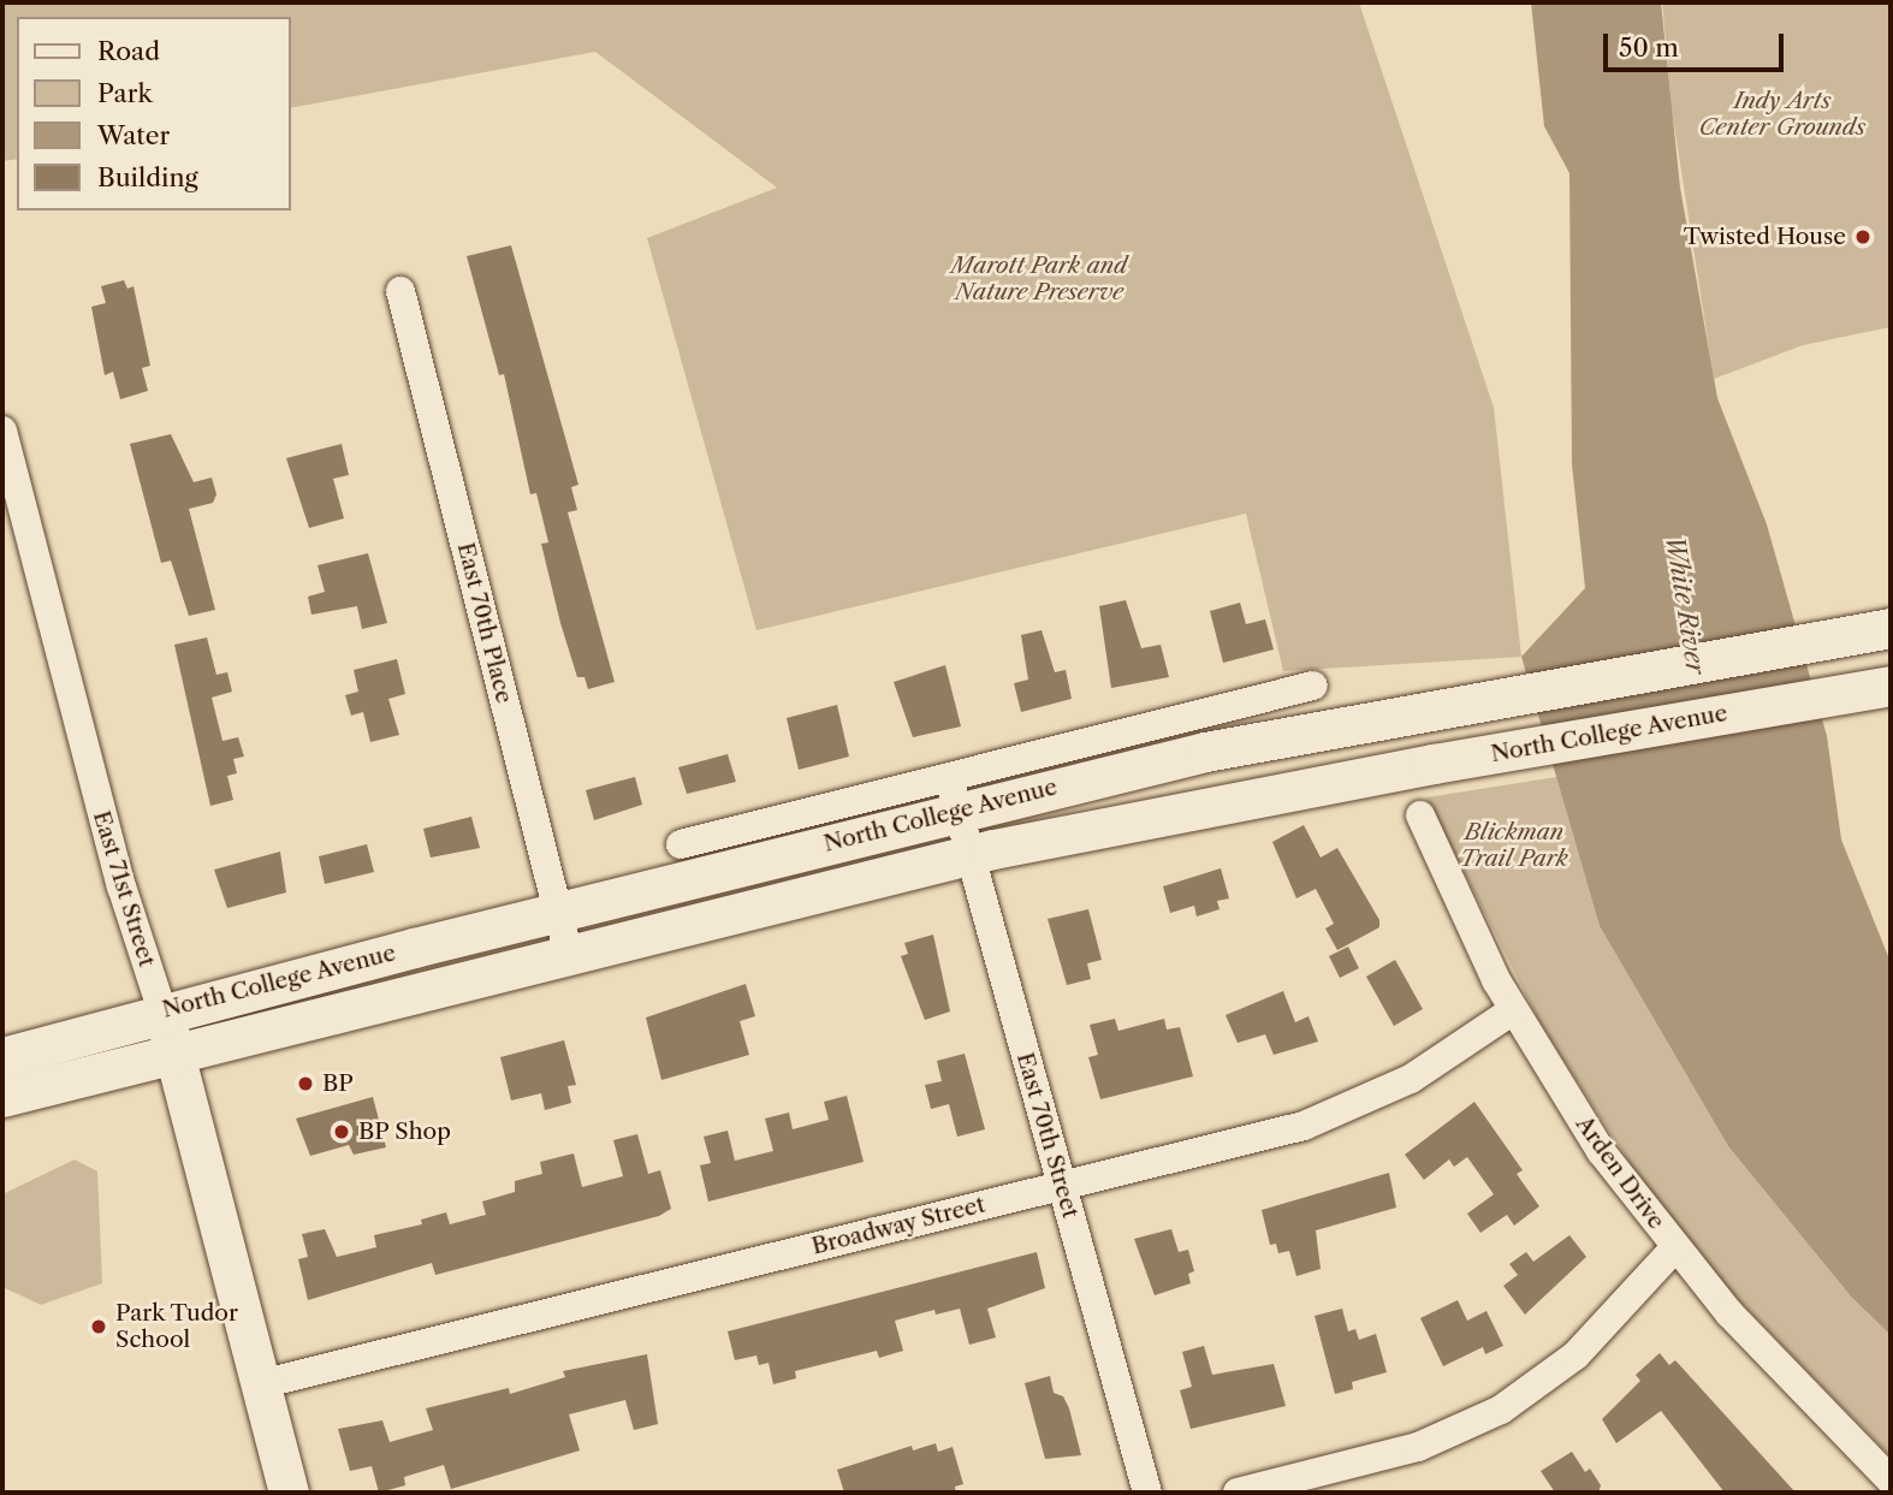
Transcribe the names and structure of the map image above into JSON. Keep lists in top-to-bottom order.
{
  "streets": {
    "main road": ["North College Avenue", "East 71st Street"],
    "street": [
      "East 70th Place",
      "East 70th Street",
      "Arden Drive",
      "Broadway Street"
    ]
  },
  "crossings": [
    ["East 70th Place", "North College Avenue"],
    ["North College Avenue", "East 71st Street"],
    ["North College Avenue", "East 70th Street"],
    ["East 71st Street", "Broadway Street"],
    ["East 70th Street", "Broadway Street"],
    ["Arden Drive", "Broadway Street"]
  ],
  "water": ["White River"],
  "parks": ["Indy Arts Center Grounds", "Marott Park and Nature Preserve", "Blickman Trail Park"],
  "places": [
    "Twisted House",
    "BP",
    "BP Shop",
    "Park Tudor School"
  ],
  "legend": [
    "Road",
    "Park",
    "Water",
    "Building"
  ],
  "scale_bar": "50 m"
}
